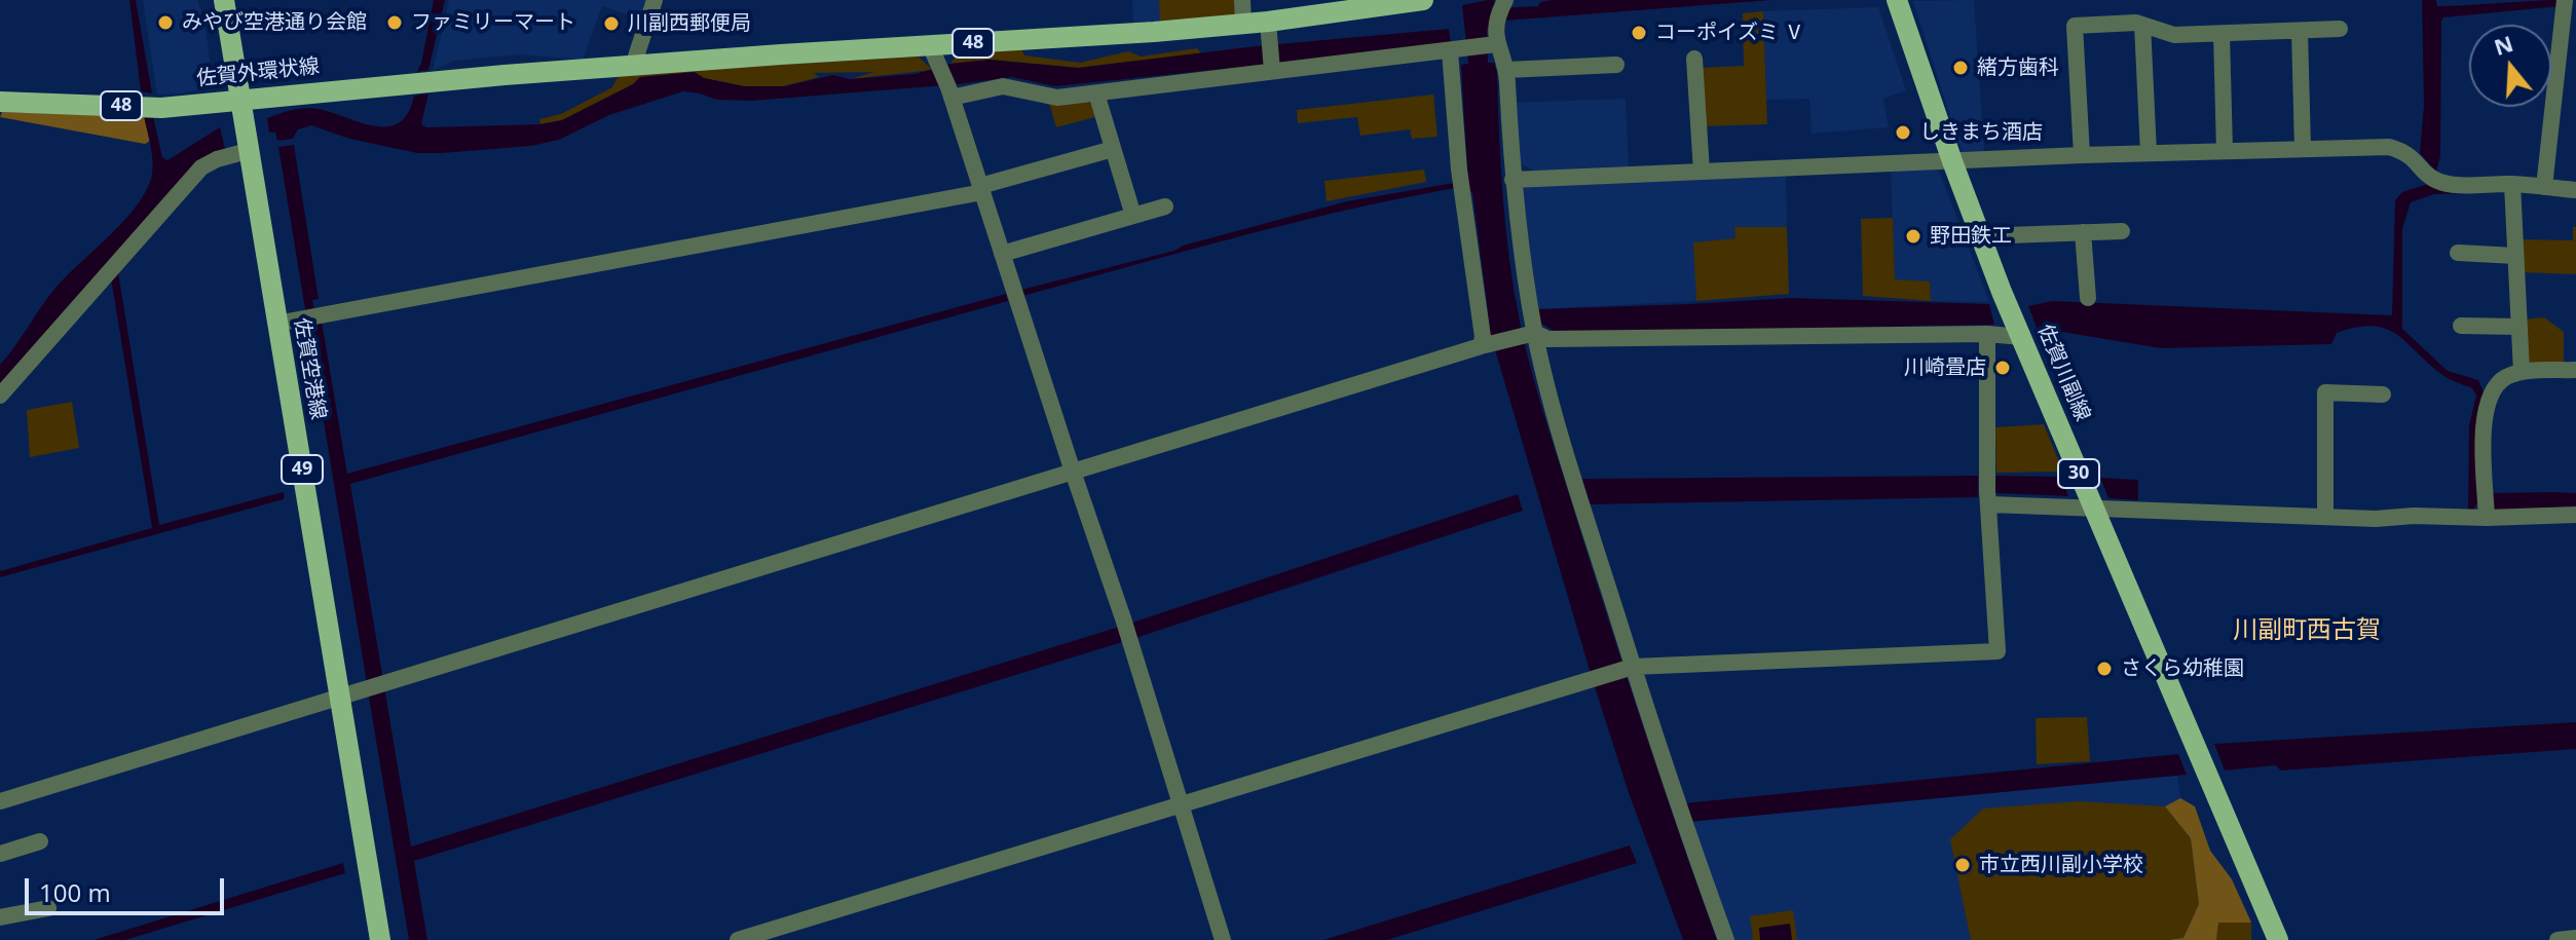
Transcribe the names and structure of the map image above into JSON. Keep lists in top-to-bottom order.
{
  "streets": {
    "main road": [
      "48",
      "佐賀外環状線",
      "佐賀空港線",
      "佐賀川副線",
      "49",
      "30"
    ]
  },
  "crossings": [
    ["48", "佐賀外環状線"],
    ["佐賀外環状線", "佐賀空港線"]
  ],
  "districts": ["川副町西古賀"],
  "places": [
    "みやび空港通り会館",
    "ファミリーマート",
    "川副西郵便局",
    "コーポイズミ Ⅴ",
    "緒方歯科",
    "しきまち酒店",
    "野田鉄工",
    "川崎畳店",
    "さくら幼稚園",
    "市立西川副小学校"
  ],
  "scale_bar": "100 m",
  "north": "top"
}
